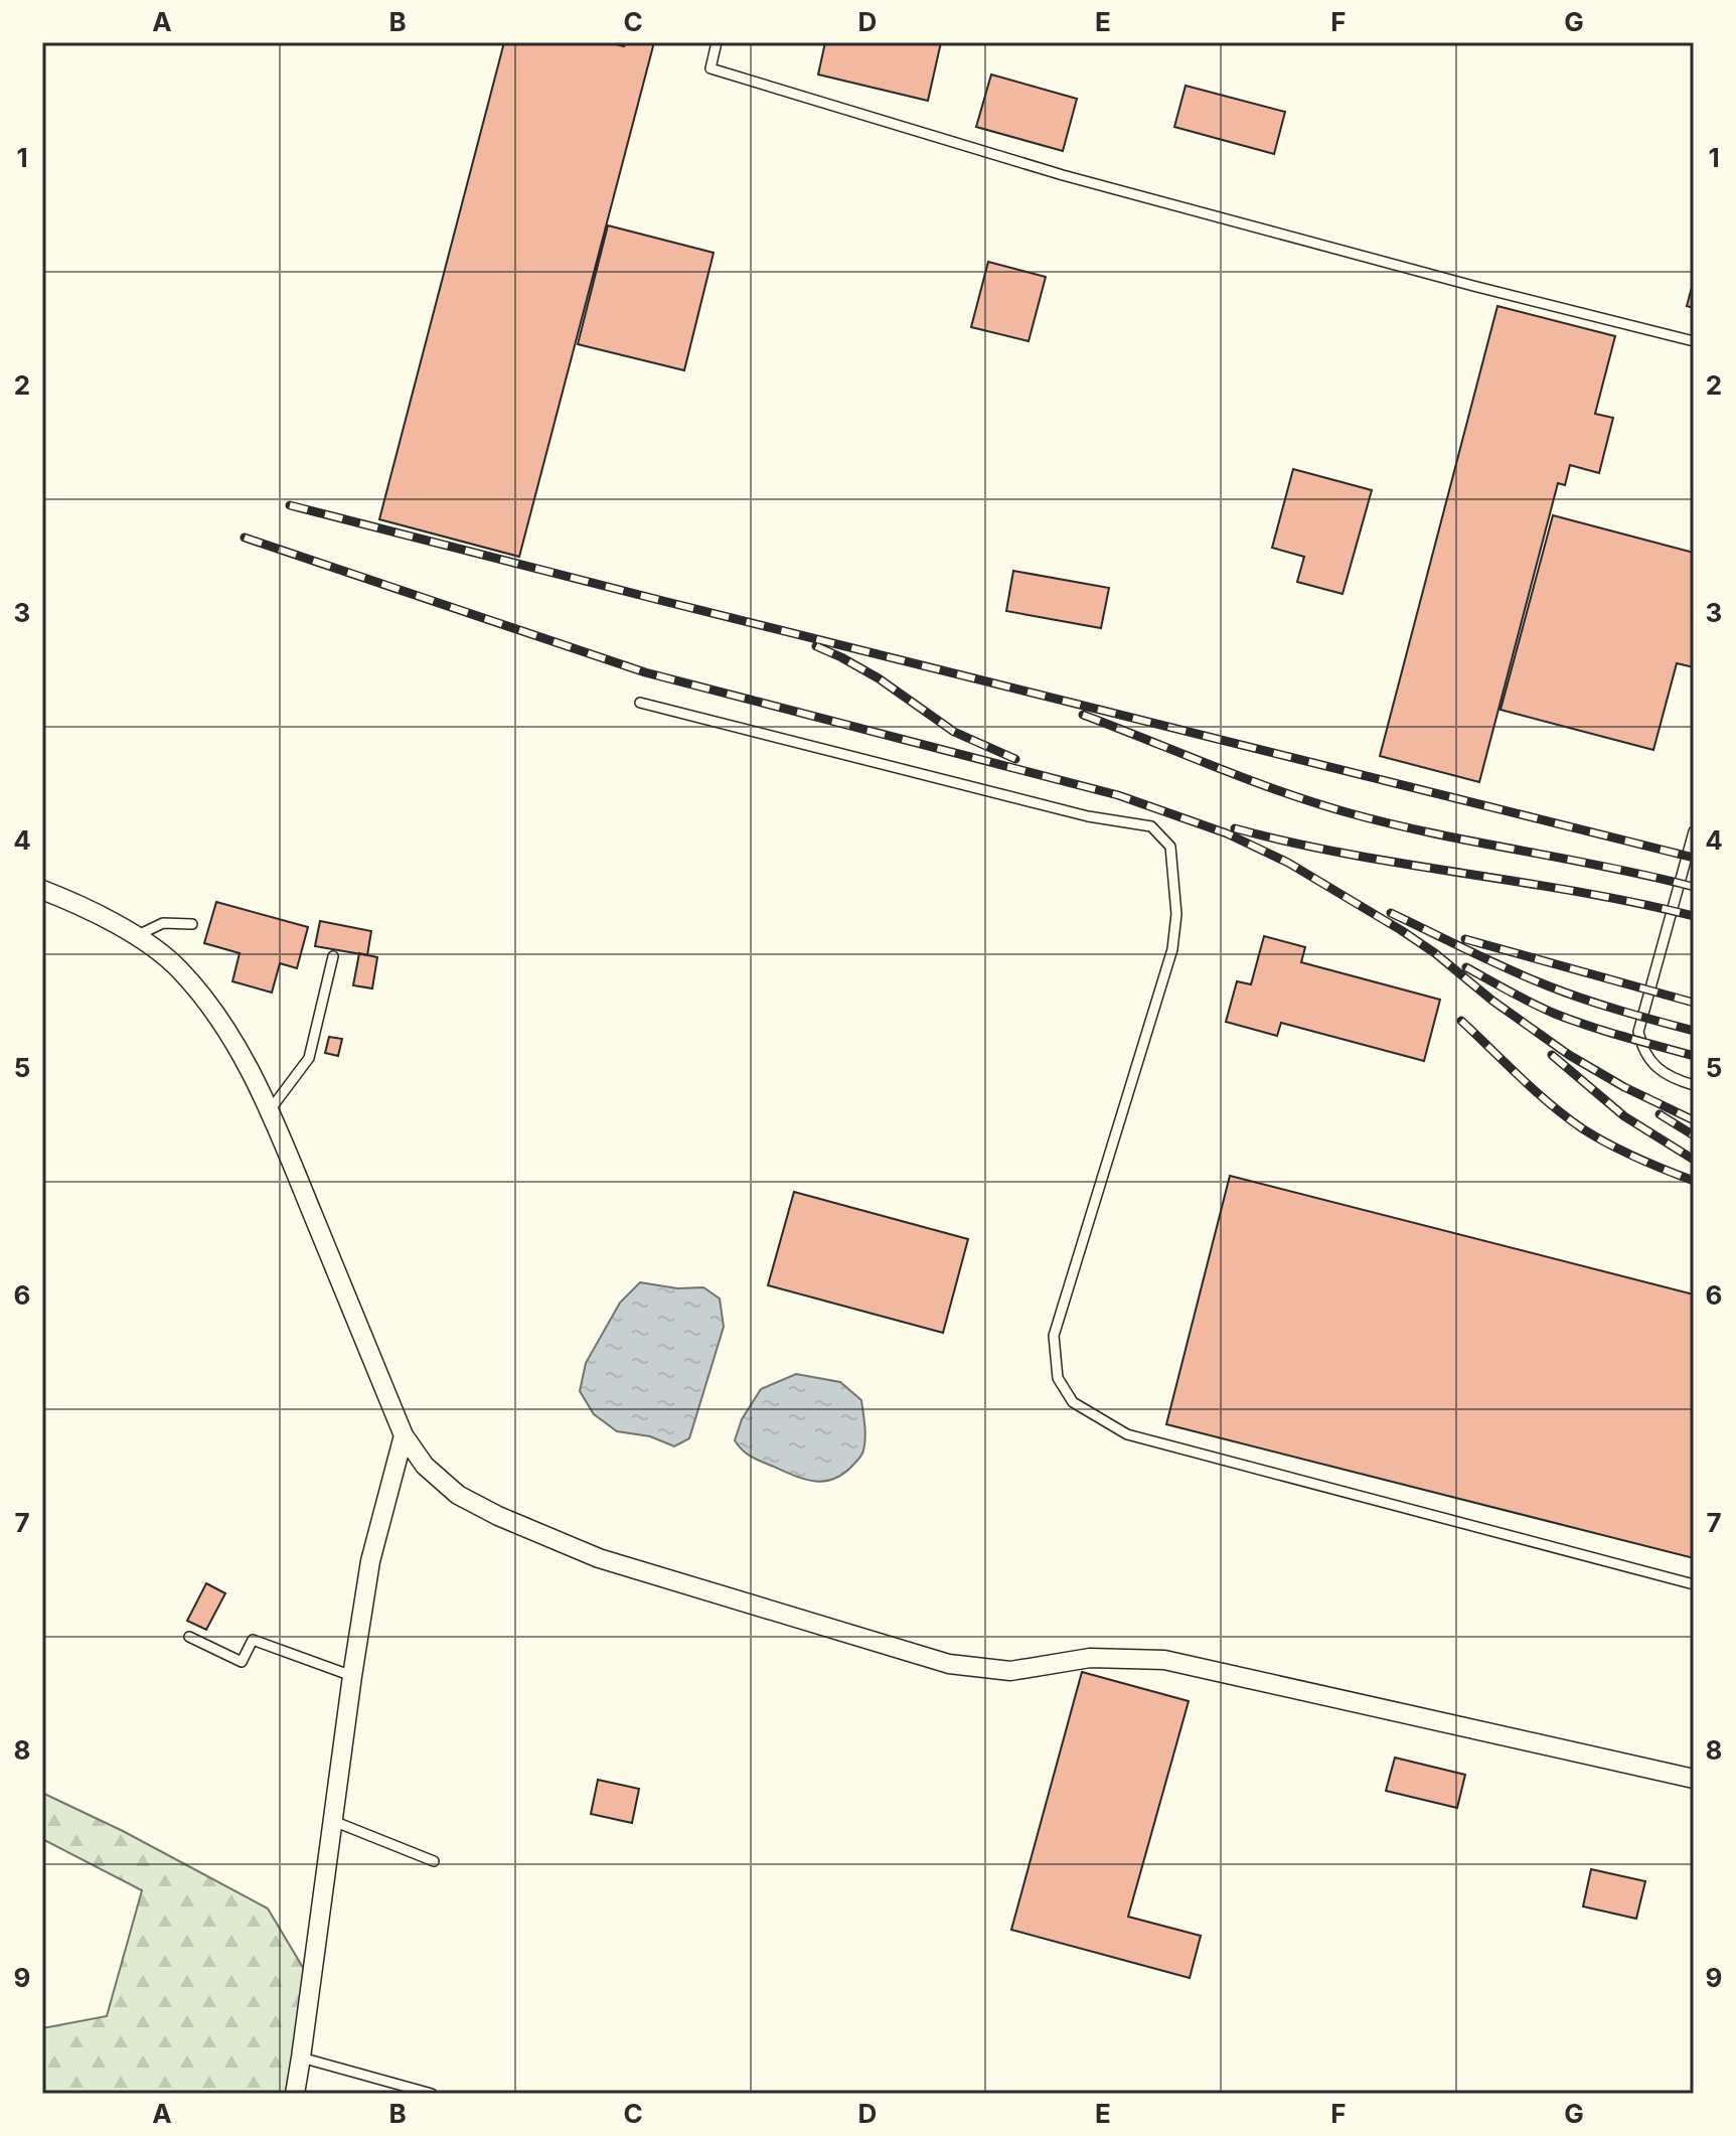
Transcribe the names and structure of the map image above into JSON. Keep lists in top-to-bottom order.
{
  "grid": {
    "columns": [
      "A",
      "B",
      "C",
      "D",
      "E",
      "F",
      "G"
    ],
    "rows": [
      "1",
      "2",
      "3",
      "4",
      "5",
      "6",
      "7",
      "8",
      "9"
    ]
  }
}
